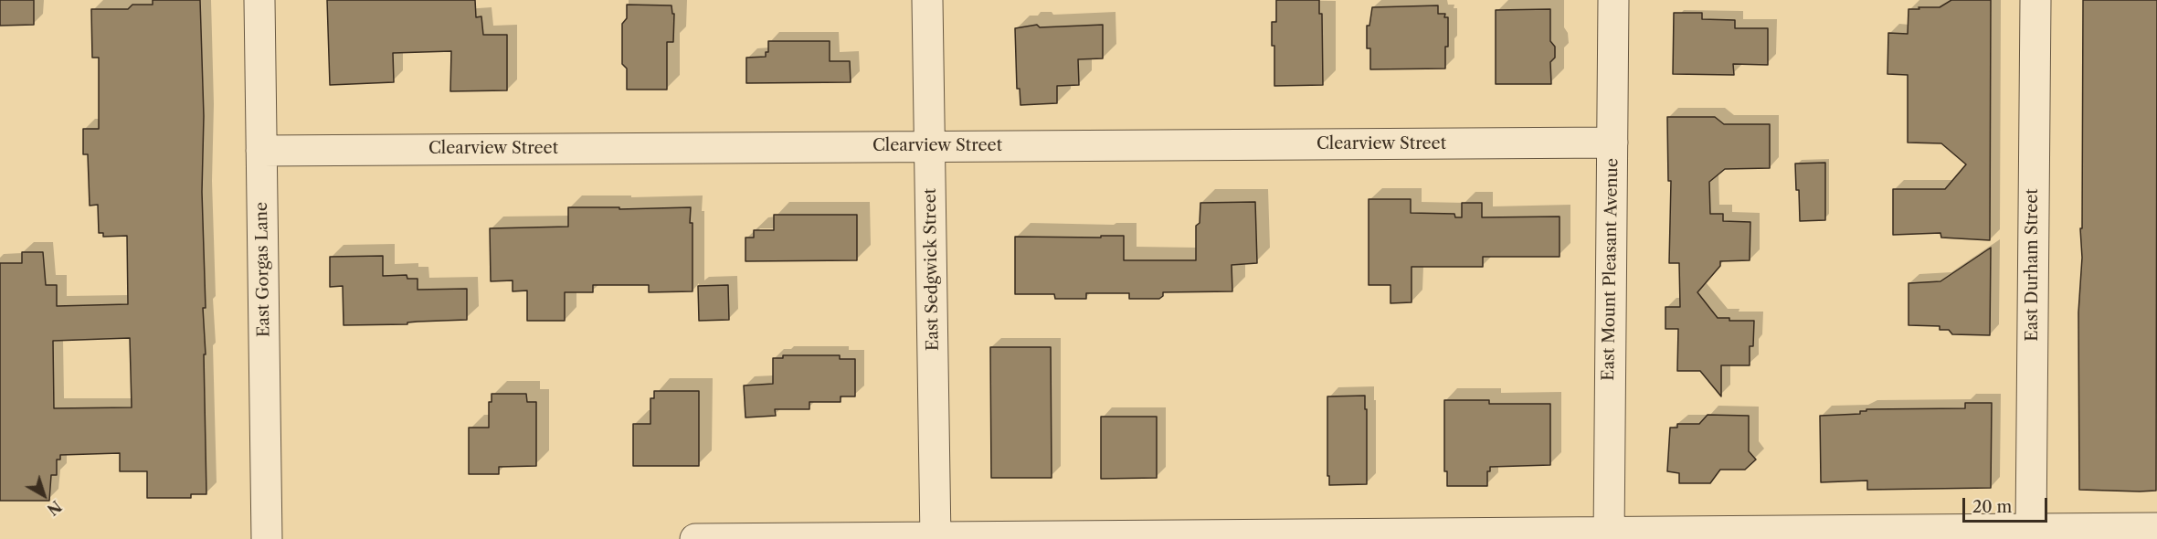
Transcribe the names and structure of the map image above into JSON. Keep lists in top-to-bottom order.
{
  "streets": {
    "street": [
      "Clearview Street",
      "East Durham Street",
      "East Gorgas Lane",
      "East Sedgwick Street",
      "East Mount Pleasant Avenue"
    ]
  },
  "crossings": [
    ["Clearview Street", "East Gorgas Lane"],
    ["Clearview Street", "East Sedgwick Street"],
    ["Clearview Street", "East Mount Pleasant Avenue"]
  ],
  "scale_bar": "20 m",
  "north": "bottom right"
}
